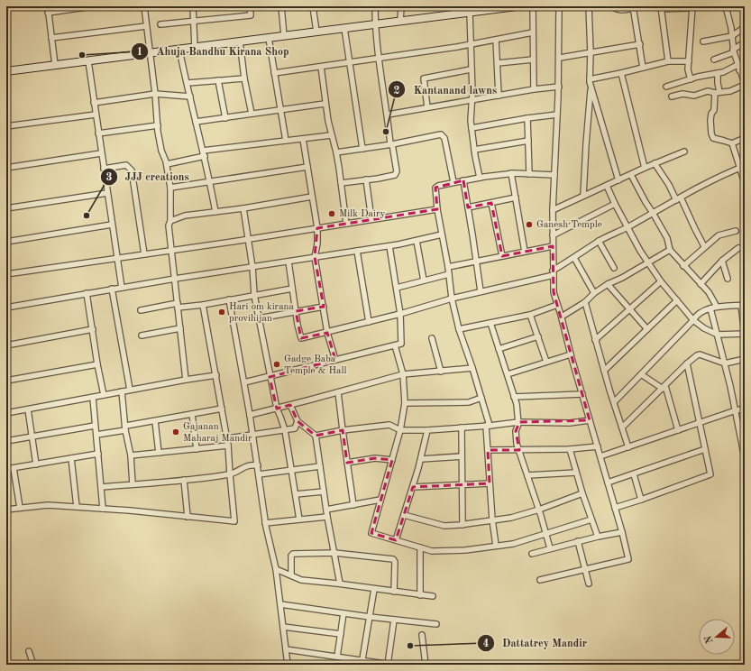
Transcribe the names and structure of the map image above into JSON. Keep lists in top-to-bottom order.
{
  "places": [
    "Ahuja Bandhu Kirana Shop",
    "Kantanand lawns",
    "Milk Dairy",
    "JJJ creations",
    "Ganesh Temple",
    "Hari om kirana provihijan",
    "Gadge Baba Temple & Hall",
    "Gajanan Maharaj Mandir",
    "Dattatrey Mandir"
  ],
  "north": "left"
}
